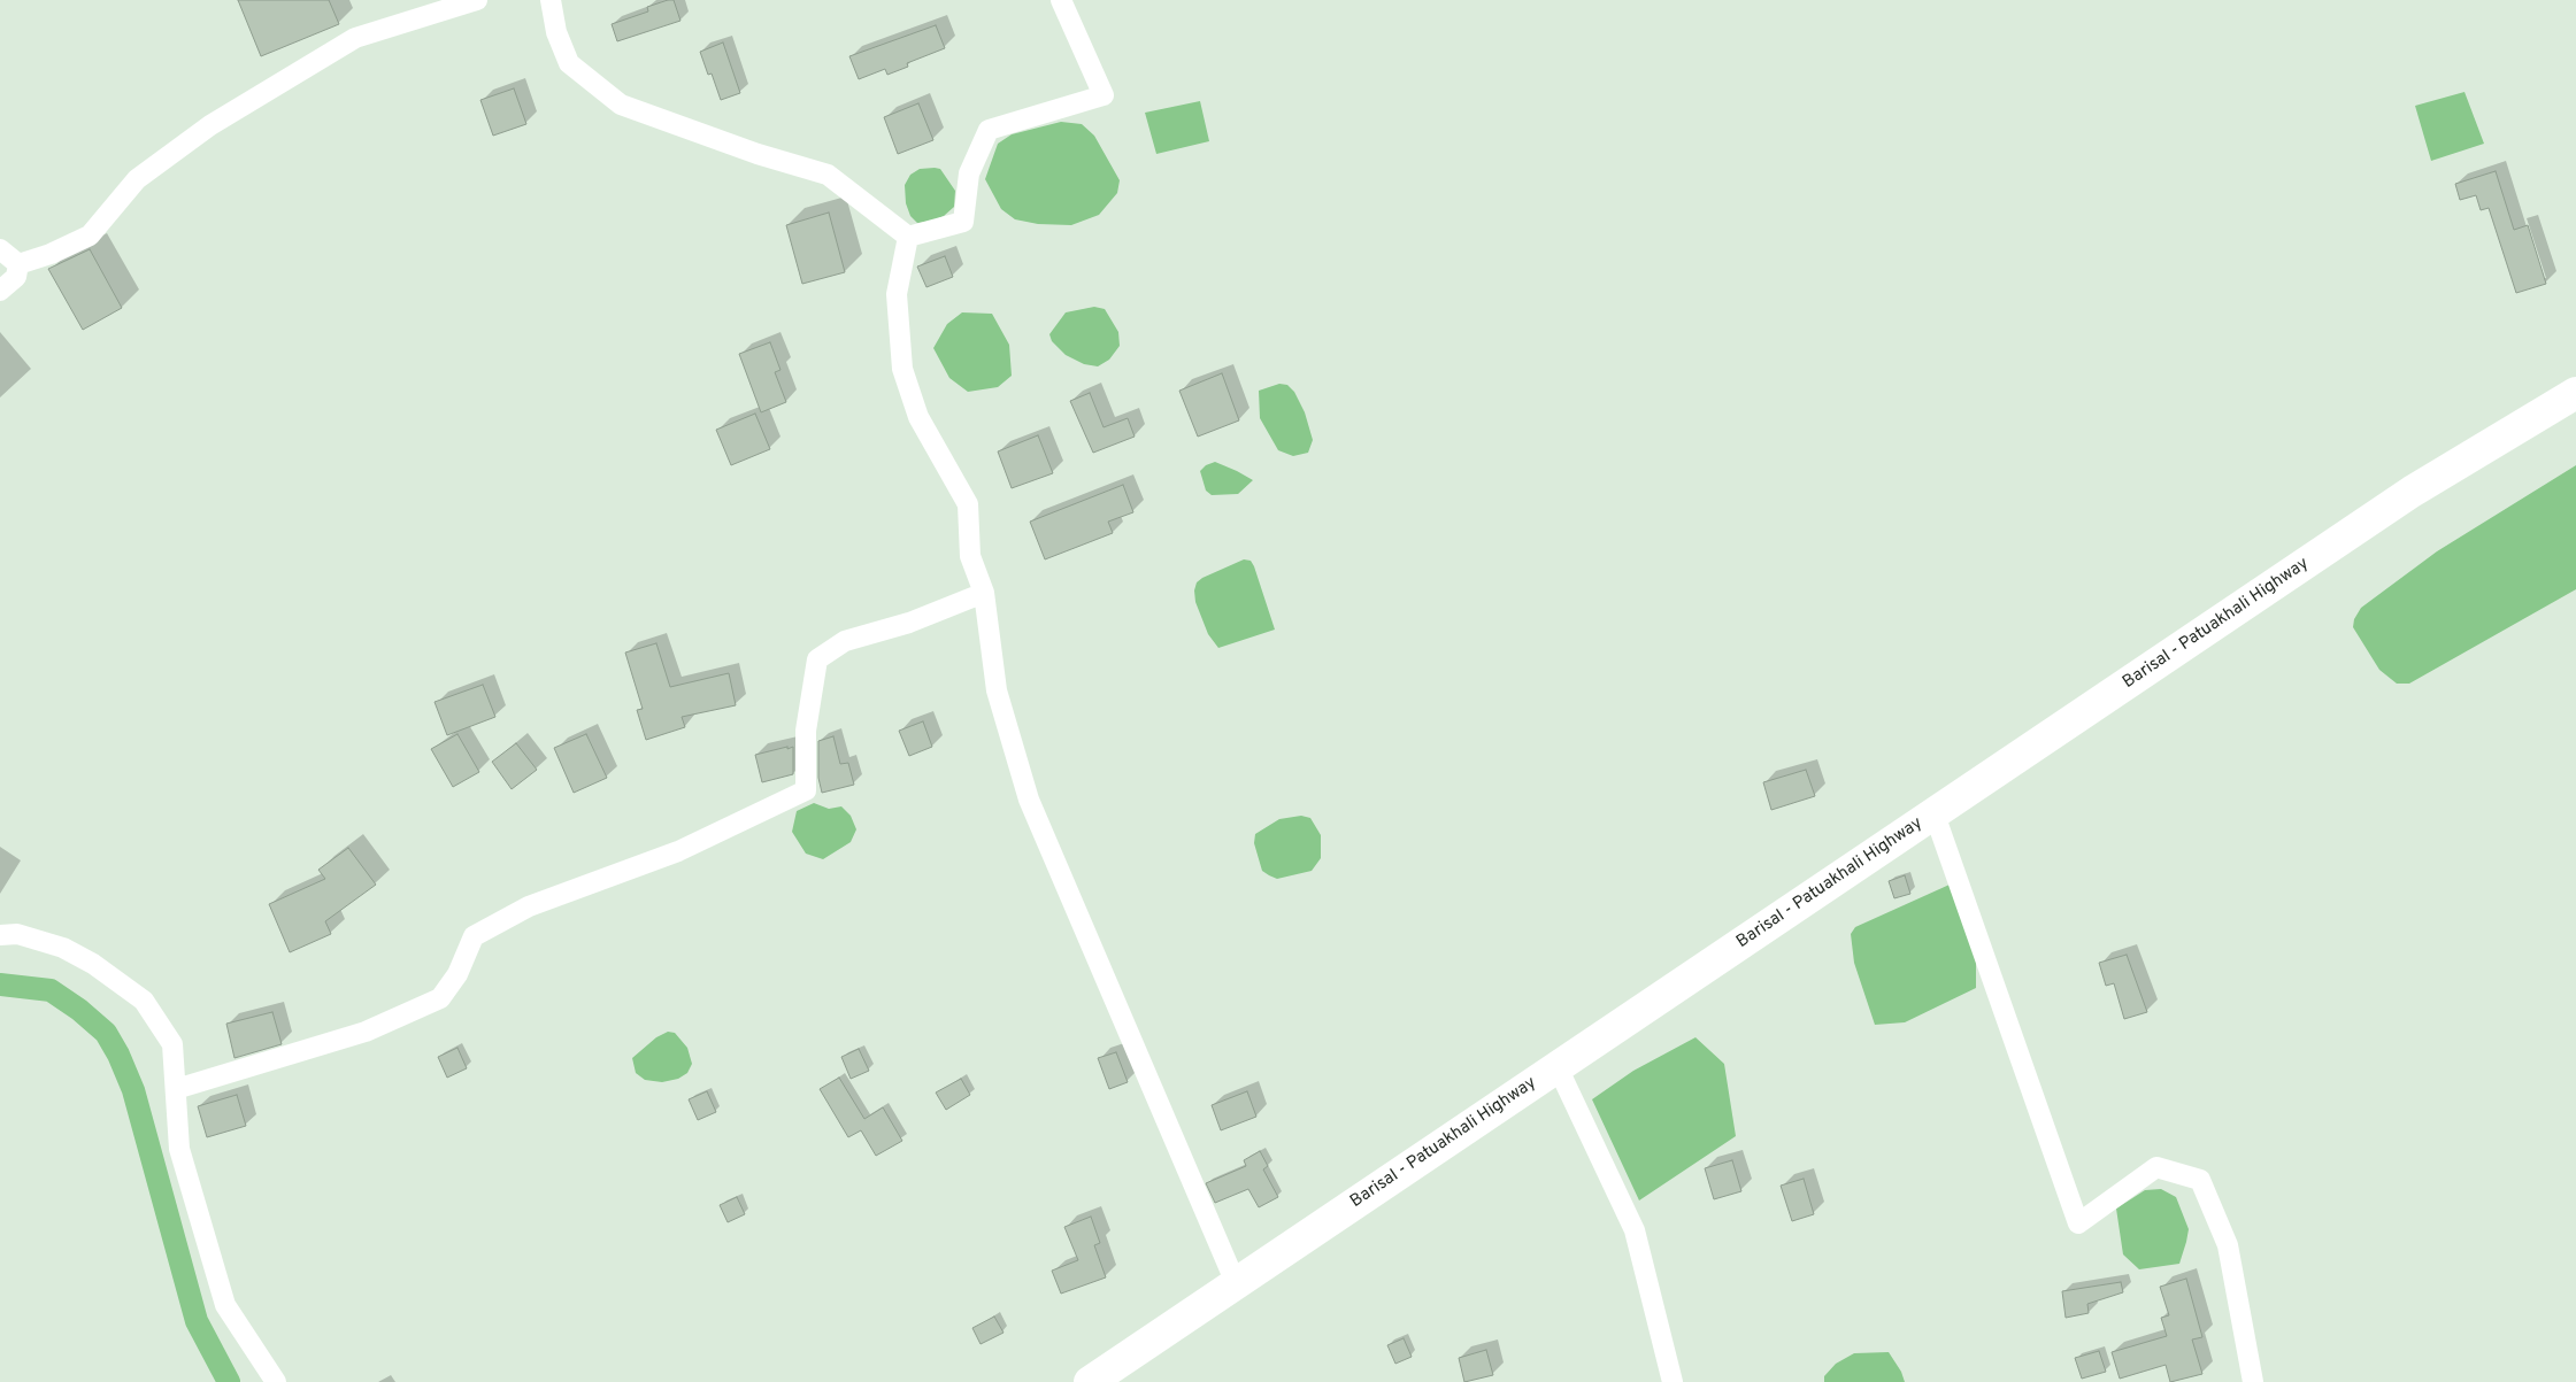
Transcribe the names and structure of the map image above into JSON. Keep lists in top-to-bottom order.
{
  "streets": {
    "highway": ["Barisal - Patuakhali Highway"]
  }
}
